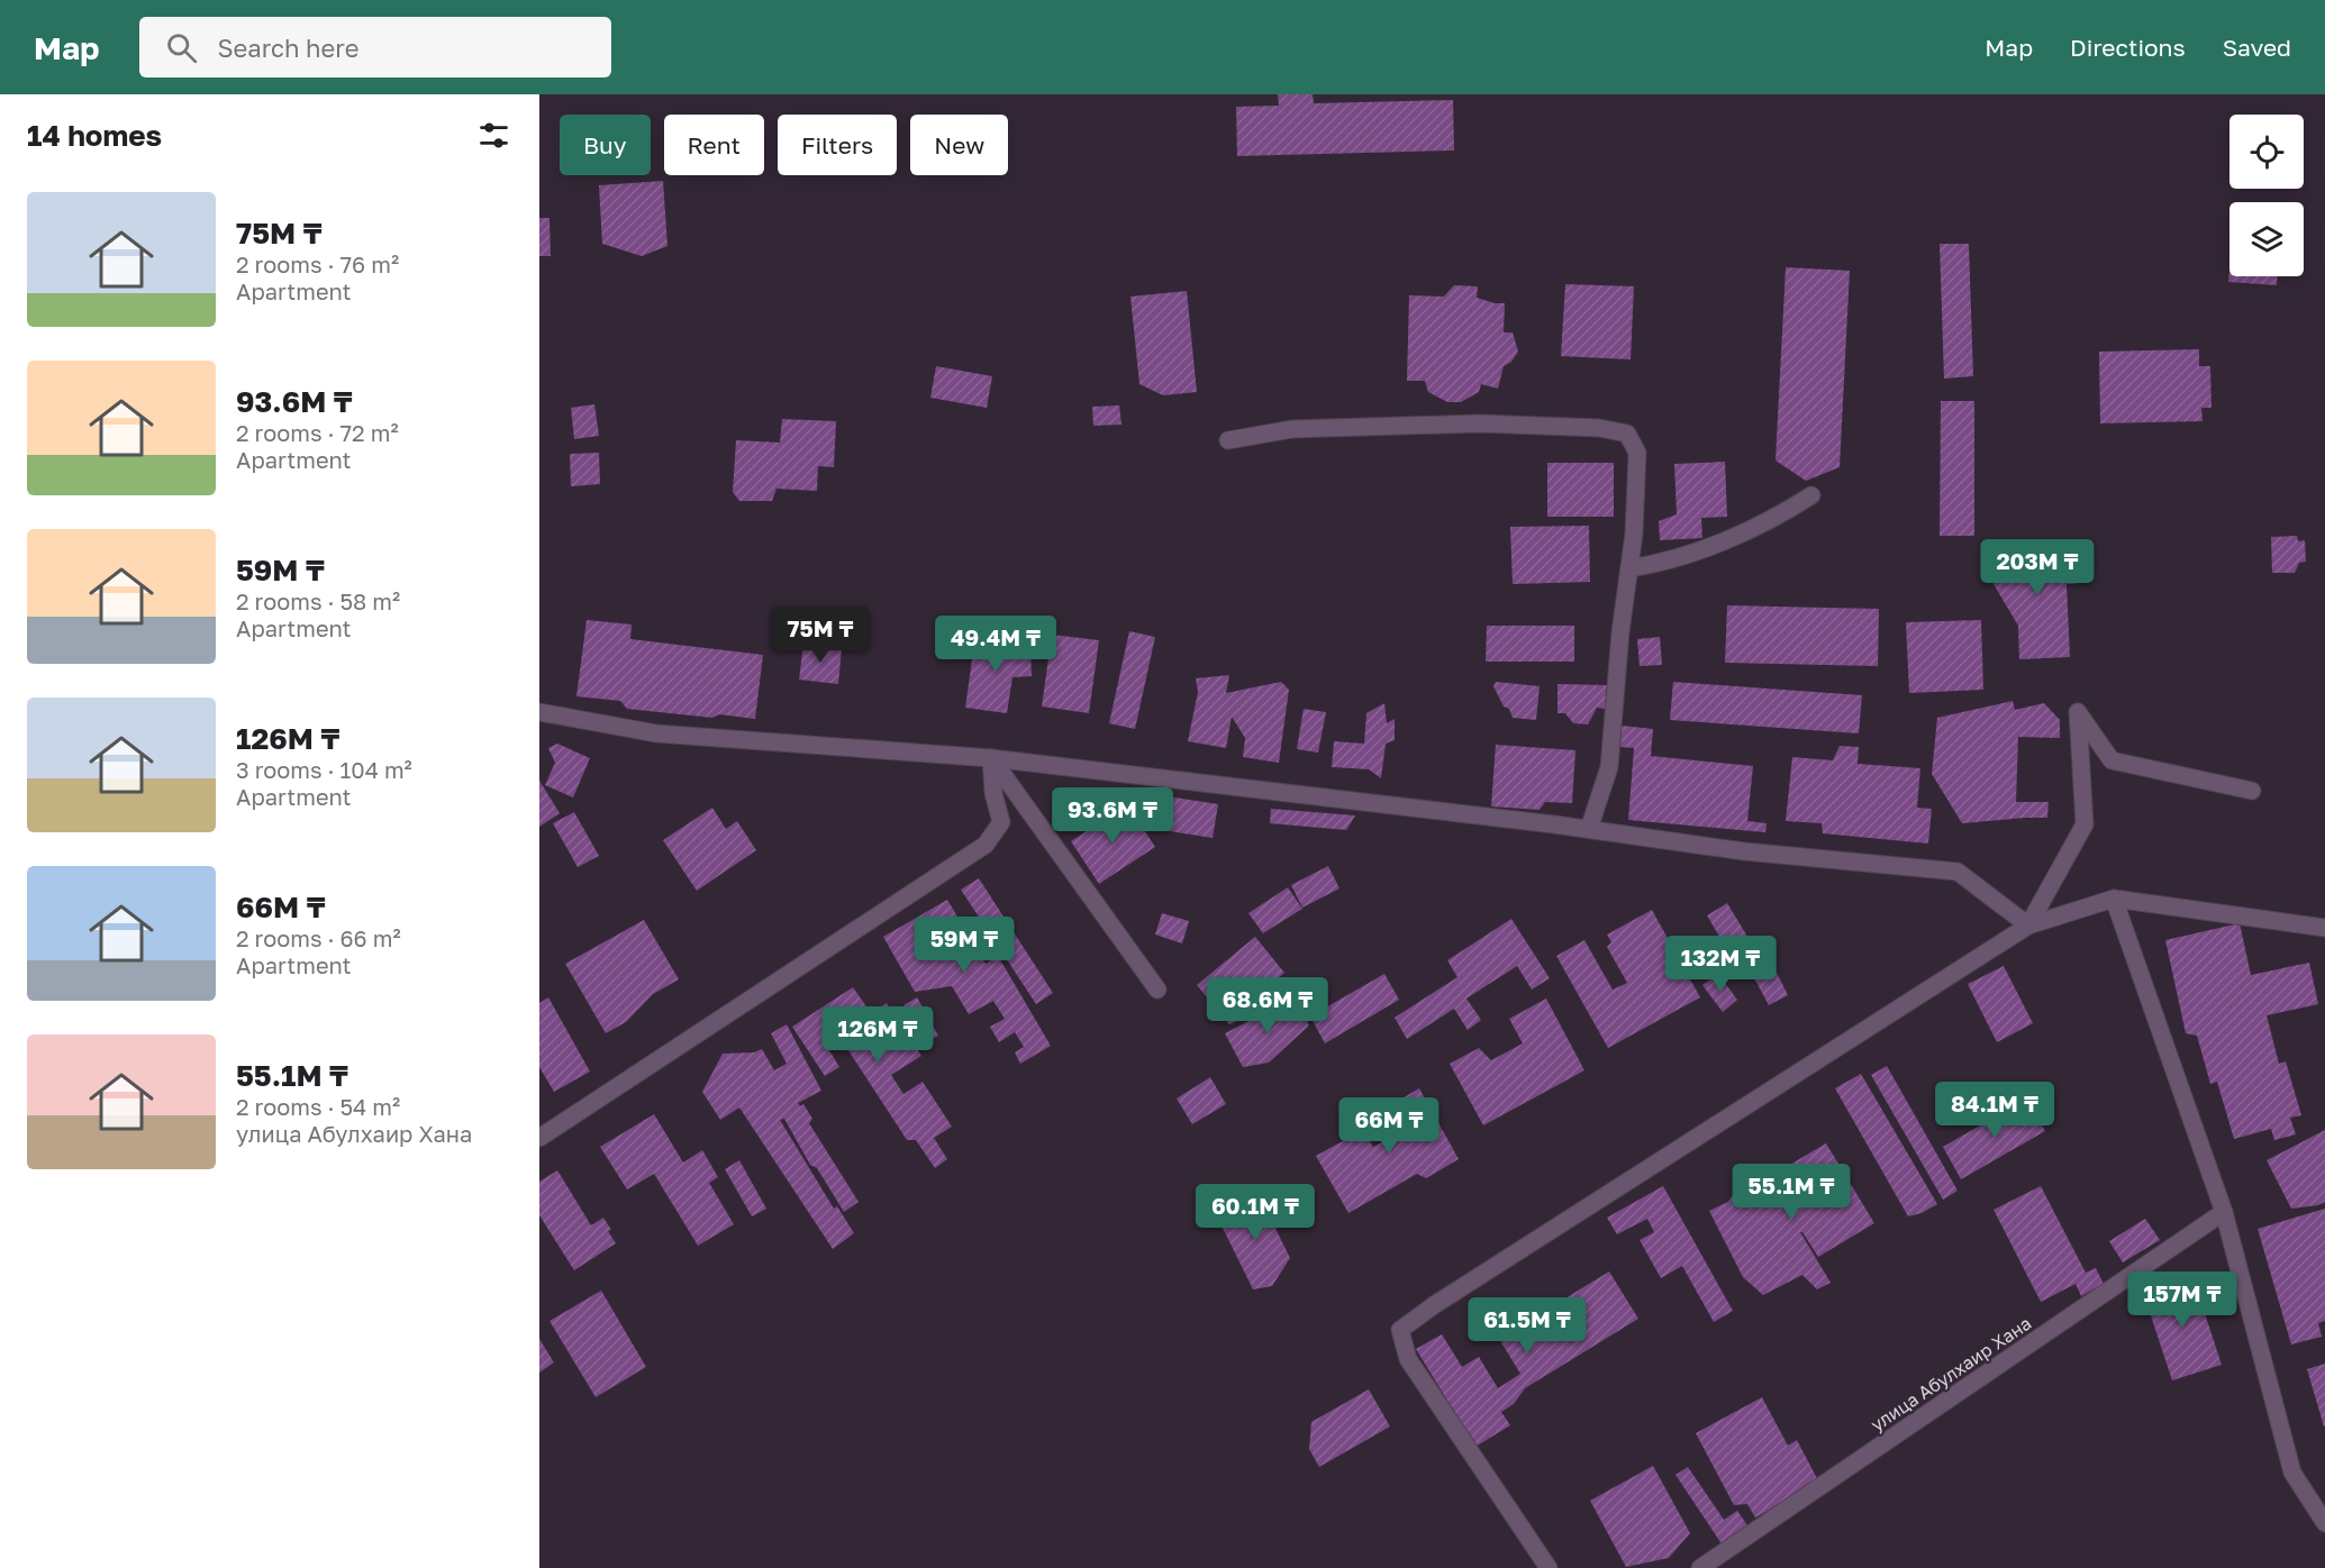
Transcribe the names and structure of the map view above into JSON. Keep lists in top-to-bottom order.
{
  "streets": {
    "street": ["улица Абулхаир Хана"]
  },
  "page": {
    "header": "Map",
    "search": "Search here",
    "nav": ["Map", "Directions", "Saved"],
    "heading": "14 homes",
    "chip": [
      "Buy",
      "Rent",
      "Filters",
      "New"
    ],
    "list": [
      {
        "name": "75M ₸",
        "note": "2 rooms · 76 m² · Apartment"
      },
      {
        "name": "93.6M ₸",
        "note": "2 rooms · 72 m² · Apartment"
      },
      {
        "name": "59M ₸",
        "note": "2 rooms · 58 m² · Apartment"
      },
      {
        "name": "126M ₸",
        "note": "3 rooms · 104 m² · Apartment"
      },
      {
        "name": "66M ₸",
        "note": "2 rooms · 66 m² · Apartment"
      },
      {
        "name": "55.1M ₸",
        "note": "2 rooms · 54 m² · улица Абулхаир Хана"
      }
    ],
    "price": [
      "203M ₸",
      "75M ₸",
      "49.4M ₸",
      "93.6M ₸",
      "59M ₸",
      "132M ₸",
      "68.6M ₸",
      "126M ₸",
      "84.1M ₸",
      "66M ₸",
      "55.1M ₸",
      "60.1M ₸",
      "157M ₸",
      "61.5M ₸"
    ]
  }
}
